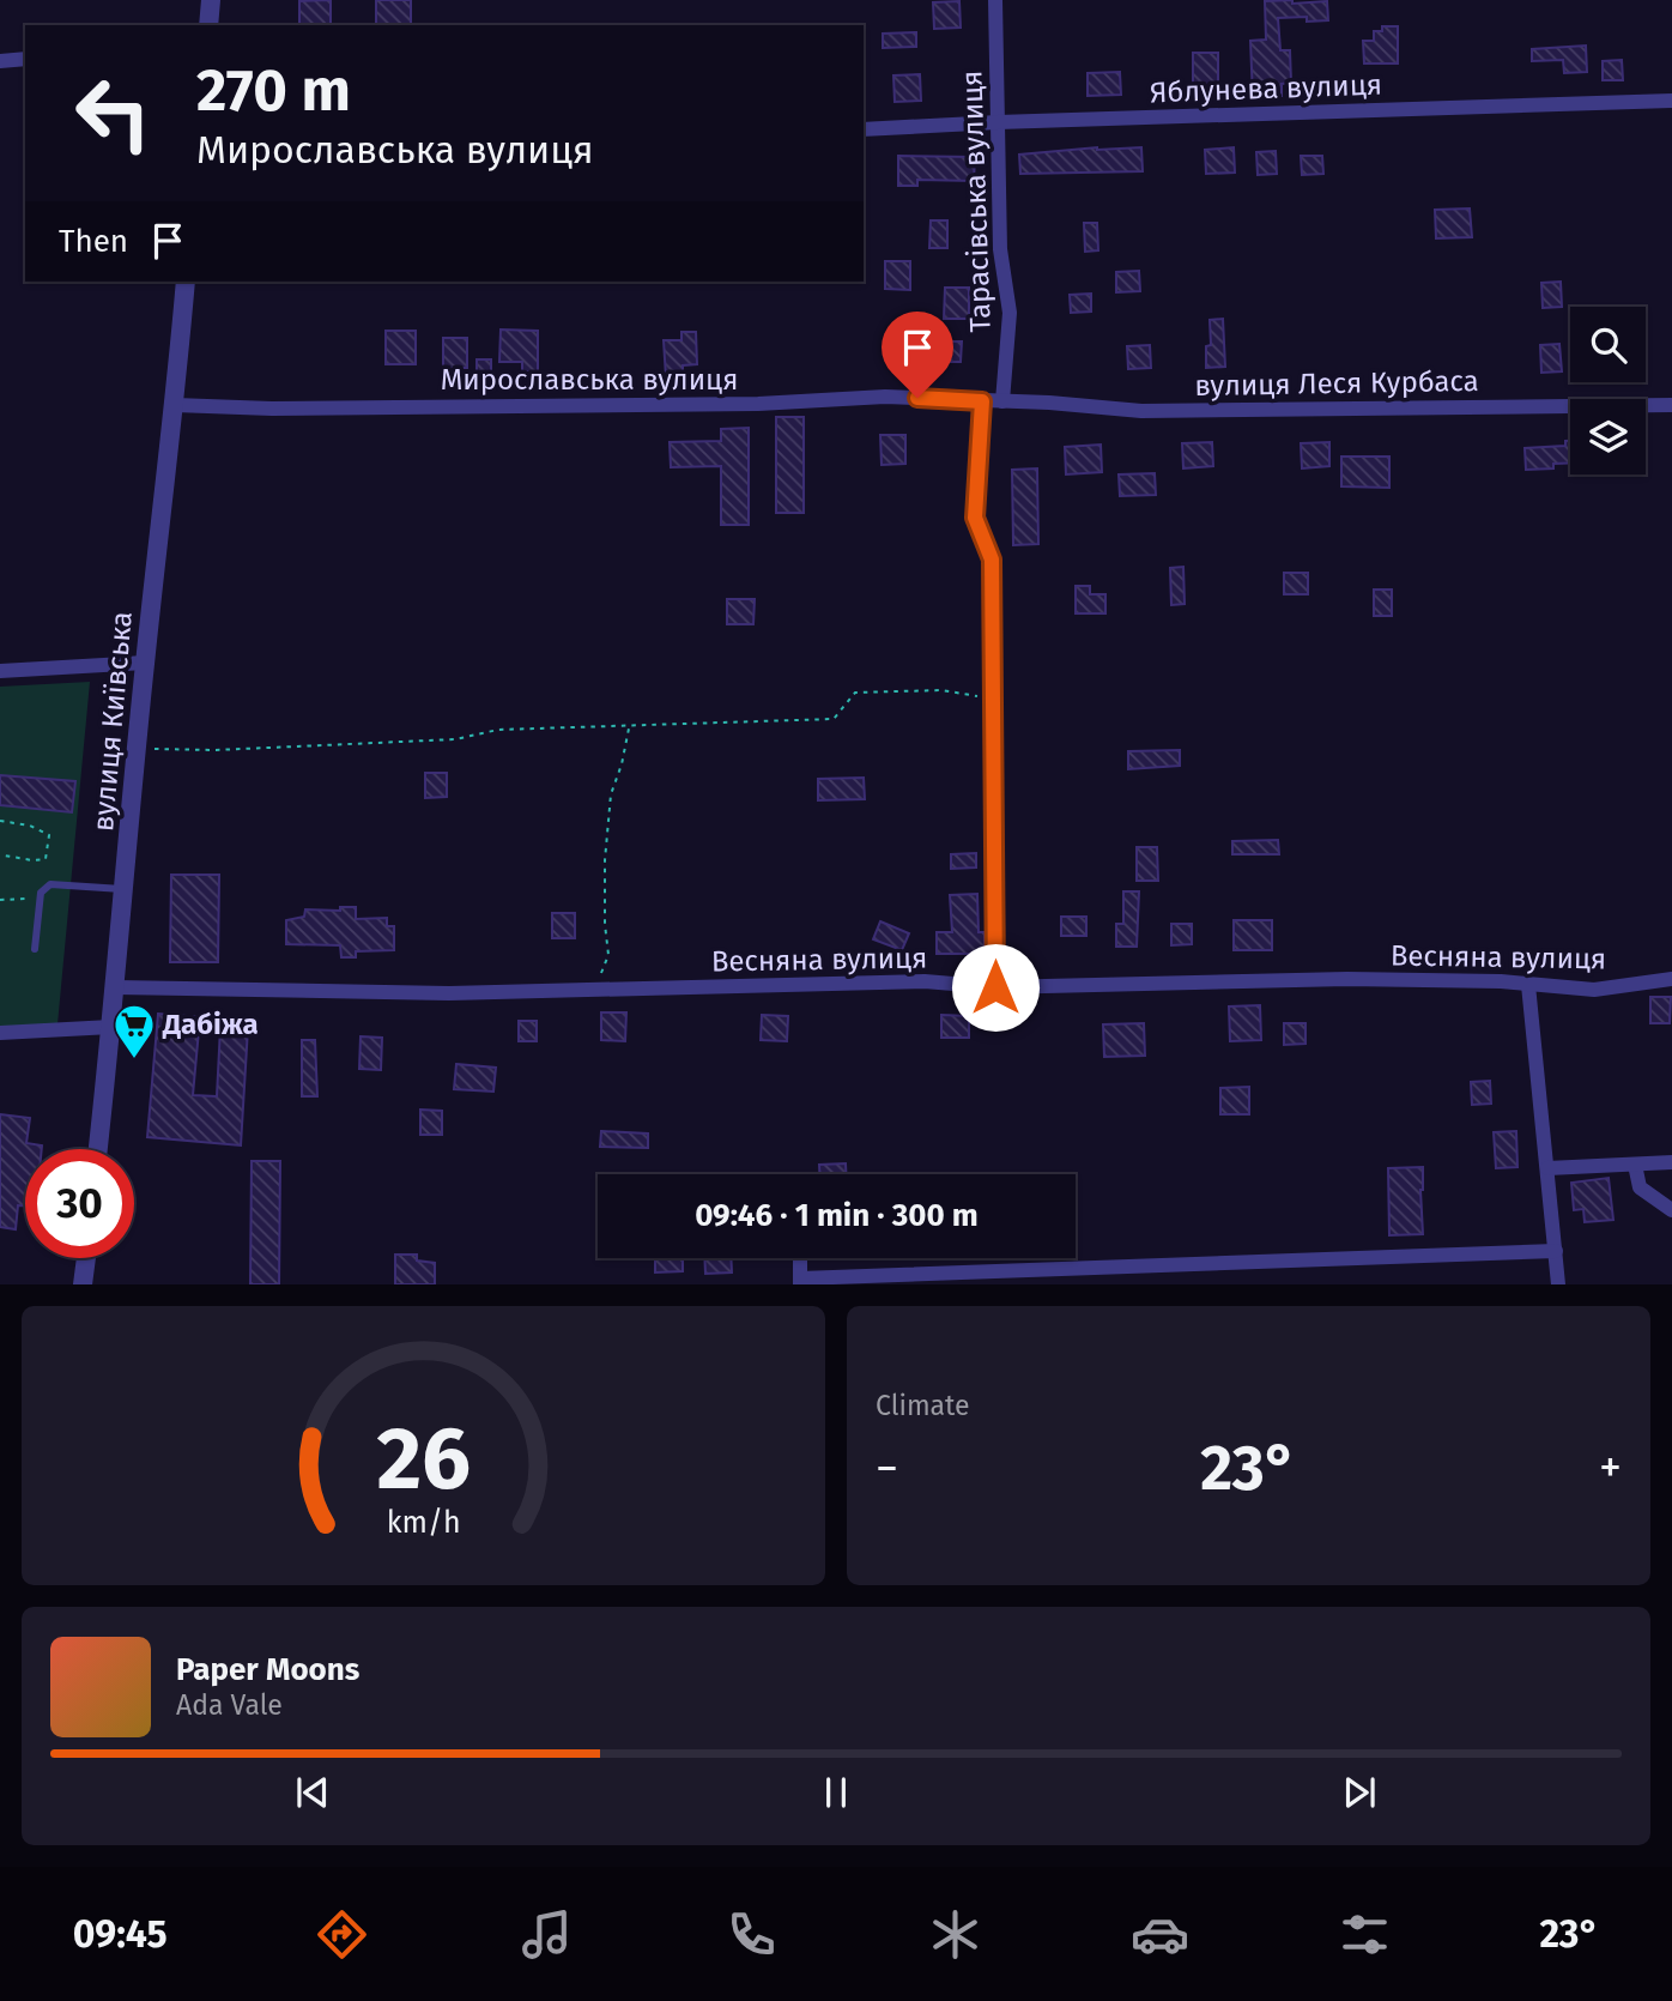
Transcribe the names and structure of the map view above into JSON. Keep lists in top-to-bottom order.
{
  "streets": {
    "street": [
      "Яблунева вулиця",
      "Тарасівська вулиця",
      "Мирославська вулиця",
      "вулиця Леся Курбаса",
      "вулиця Київська",
      "Весняна вулиця"
    ]
  },
  "crossings": [
    ["Яблунева вулиця", "Тарасівська вулиця"],
    ["Тарасівська вулиця", "Мирославська вулиця"],
    ["Тарасівська вулиця", "вулиця Леся Курбаса"],
    ["Мирославська вулиця", "вулиця Леся Курбаса"],
    ["Мирославська вулиця", "вулиця Київська"],
    ["вулиця Київська", "Весняна вулиця"]
  ],
  "places": {
    "supermarket": ["Дабіжа"]
  },
  "page": {
    "turn": ["270 m", "Мирославська вулиця"],
    "then": "Then",
    "limit": "30",
    "trip": "09:46 · 1 min · 300 m",
    "tile": "Climate",
    "heat": ["−", "23°", "+"],
    "song": ["Paper Moons", "Ada Vale"],
    "tabs": ["09:45", "23°"],
    "gauge": ["26", "km/h"]
  }
}
